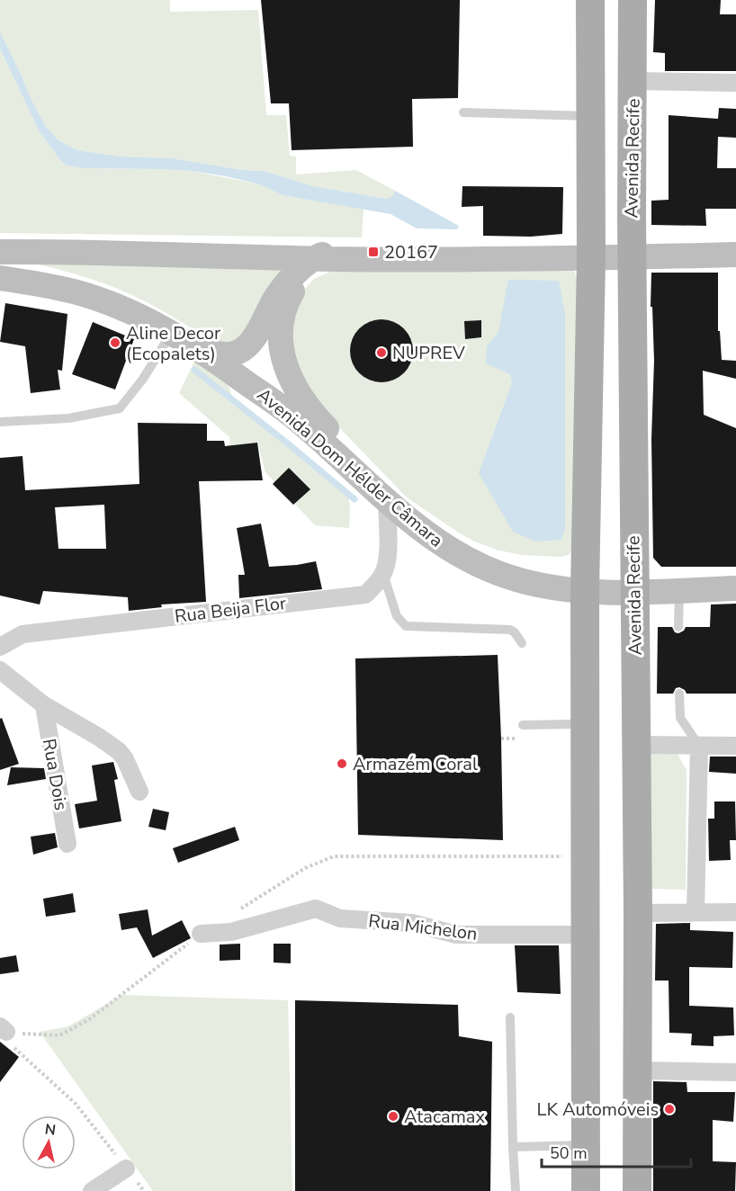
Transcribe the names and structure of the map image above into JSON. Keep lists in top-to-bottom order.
{
  "streets": {
    "main road": ["Avenida Recife", "Avenida Dom Hélder Câmara"],
    "street": ["Rua Beija Flor", "Rua Dois", "Rua Michelon"]
  },
  "crossings": [
    ["Avenida Recife", "Avenida Dom Hélder Câmara"]
  ],
  "places": {
    "transit": ["20167"],
    "other": [
      "Aline Decor (Ecopalets)",
      "NUPREV",
      "Armazém Coral",
      "LK Automóveis",
      "Atacamax"
    ]
  },
  "scale_bar": "50 m",
  "north": "top"
}
